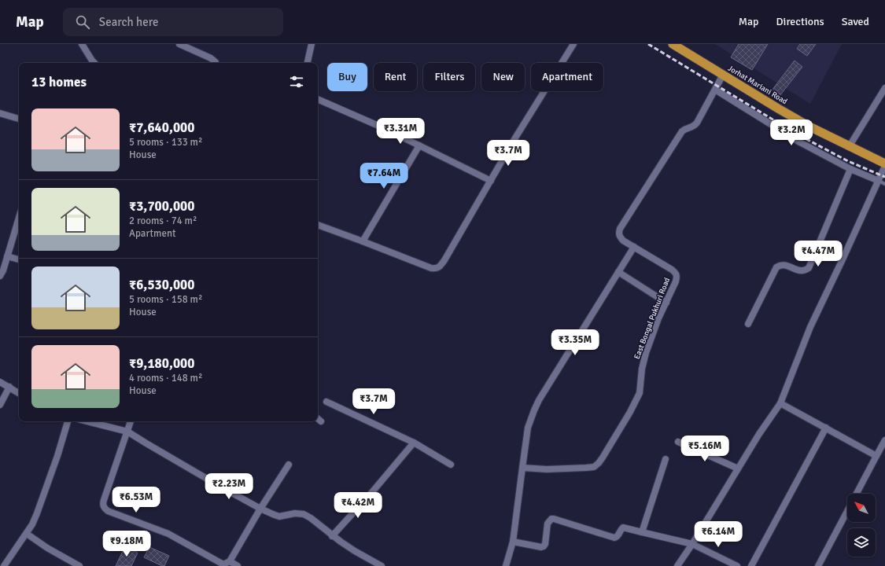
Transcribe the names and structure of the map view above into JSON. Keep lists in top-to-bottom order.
{
  "streets": {
    "highway": ["Jorhat Mariani Road"],
    "street": ["East Bongal Pukhuri Road"]
  },
  "crossings": [
    ["Jorhat Mariani Road", "East Bongal Pukhuri Road"]
  ],
  "north": "top left",
  "page": {
    "header": "Map",
    "search": "Search here",
    "nav": ["Map", "Directions", "Saved"],
    "chip": [
      "Buy",
      "Rent",
      "Filters",
      "New",
      "Apartment"
    ],
    "heading": "13 homes",
    "list": [
      {
        "name": "₹7,640,000",
        "note": "5 rooms · 133 m² · House"
      },
      {
        "name": "₹3,700,000",
        "note": "2 rooms · 74 m² · Apartment"
      },
      {
        "name": "₹6,530,000",
        "note": "5 rooms · 158 m² · House"
      },
      {
        "name": "₹9,180,000",
        "note": "4 rooms · 148 m² · House"
      }
    ],
    "price": [
      "₹3.31M",
      "₹3.2M",
      "₹3.7M",
      "₹7.64M",
      "₹4.47M",
      "₹3.35M",
      "₹3.7M",
      "₹5.16M",
      "₹2.23M",
      "₹6.53M",
      "₹4.42M",
      "₹6.14M",
      "₹9.18M"
    ]
  }
}
